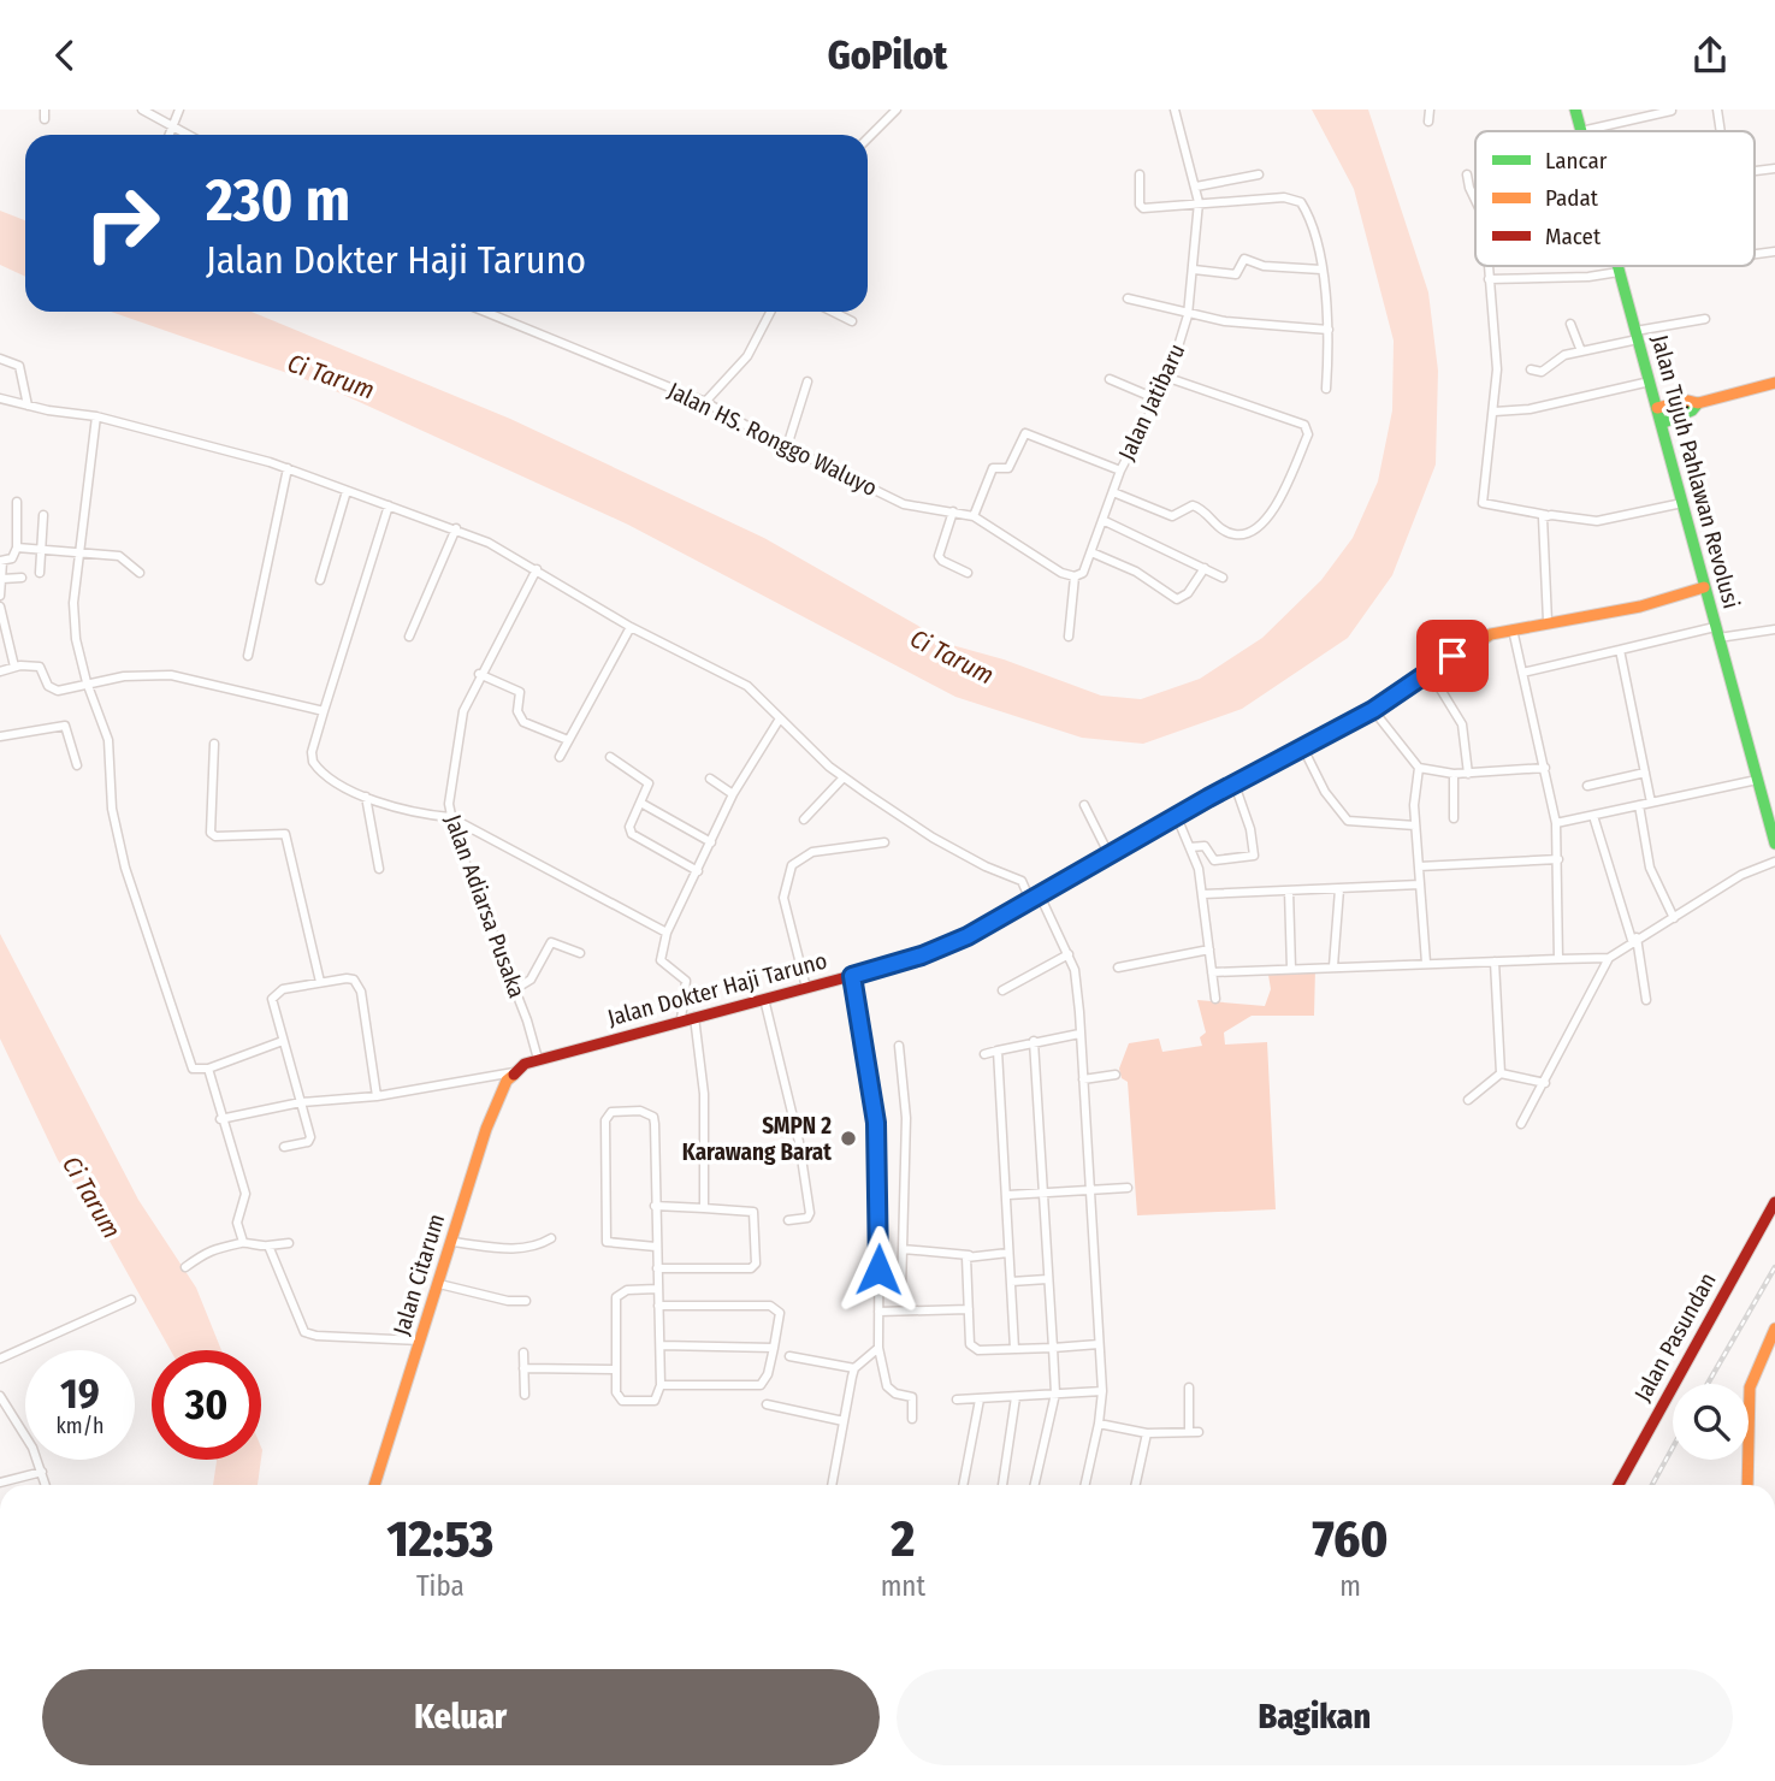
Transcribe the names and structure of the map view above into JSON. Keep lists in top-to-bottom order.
{
  "streets": {
    "street": [
      "Jalan Jatibaru",
      "Jalan HS. Ronggo Waluyo",
      "Jalan Tujuh Pahlawan Revolusi",
      "Jalan Adiarsa Pusaka",
      "Jalan Dokter Haji Taruno",
      "Jalan Citarum",
      "Jalan Pasundan"
    ]
  },
  "crossings": [
    ["Jalan Jatibaru", "Jalan HS. Ronggo Waluyo"],
    ["Jalan Tujuh Pahlawan Revolusi", "Jalan Dokter Haji Taruno"],
    ["Jalan Adiarsa Pusaka", "Jalan Dokter Haji Taruno"],
    ["Jalan Dokter Haji Taruno", "Jalan Citarum"]
  ],
  "water": ["Ci Tarum"],
  "places": ["SMPN 2 Karawang Barat"],
  "legend": ["Lancar", "Padat", "Macet"],
  "page": {
    "header": "GoPilot",
    "turn": ["230 m", "Jalan Dokter Haji Taruno"],
    "speed": "19 km/h",
    "limit": "30",
    "eta": [
      "12:53",
      "Tiba",
      "2",
      "mnt",
      "760",
      "m"
    ],
    "buttons": ["Keluar", "Bagikan"]
  }
}
